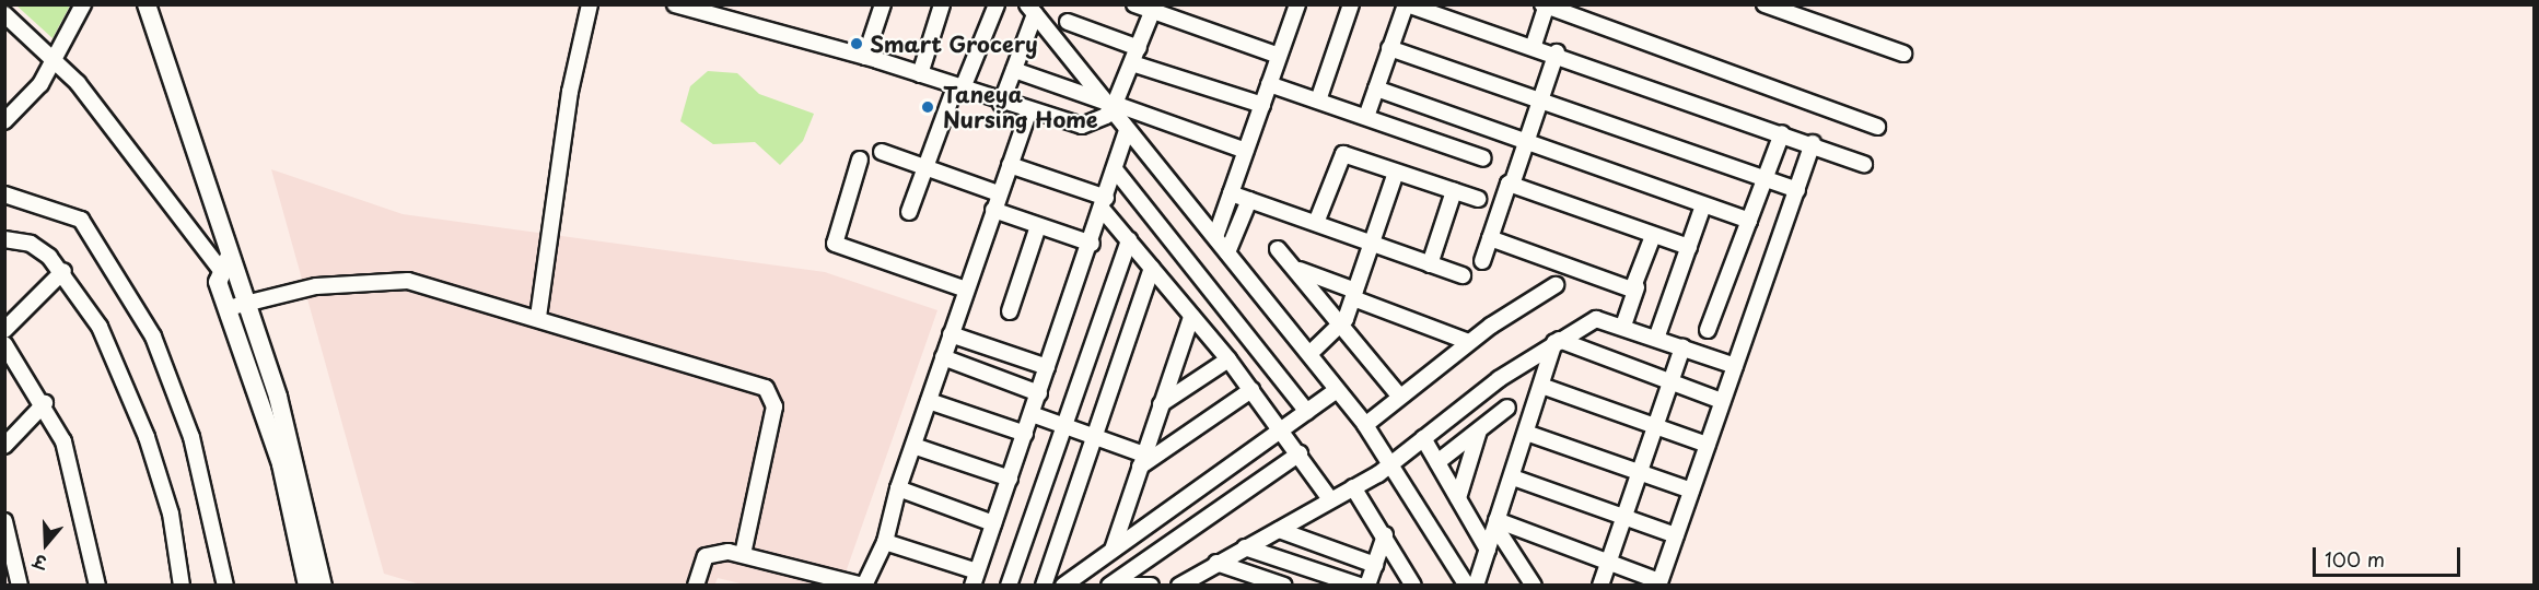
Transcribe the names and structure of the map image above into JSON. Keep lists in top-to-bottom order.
{
  "places": ["Smart Grocery", "Taneya Nursing Home"],
  "scale_bar": "100 m",
  "north": "bottom"
}
